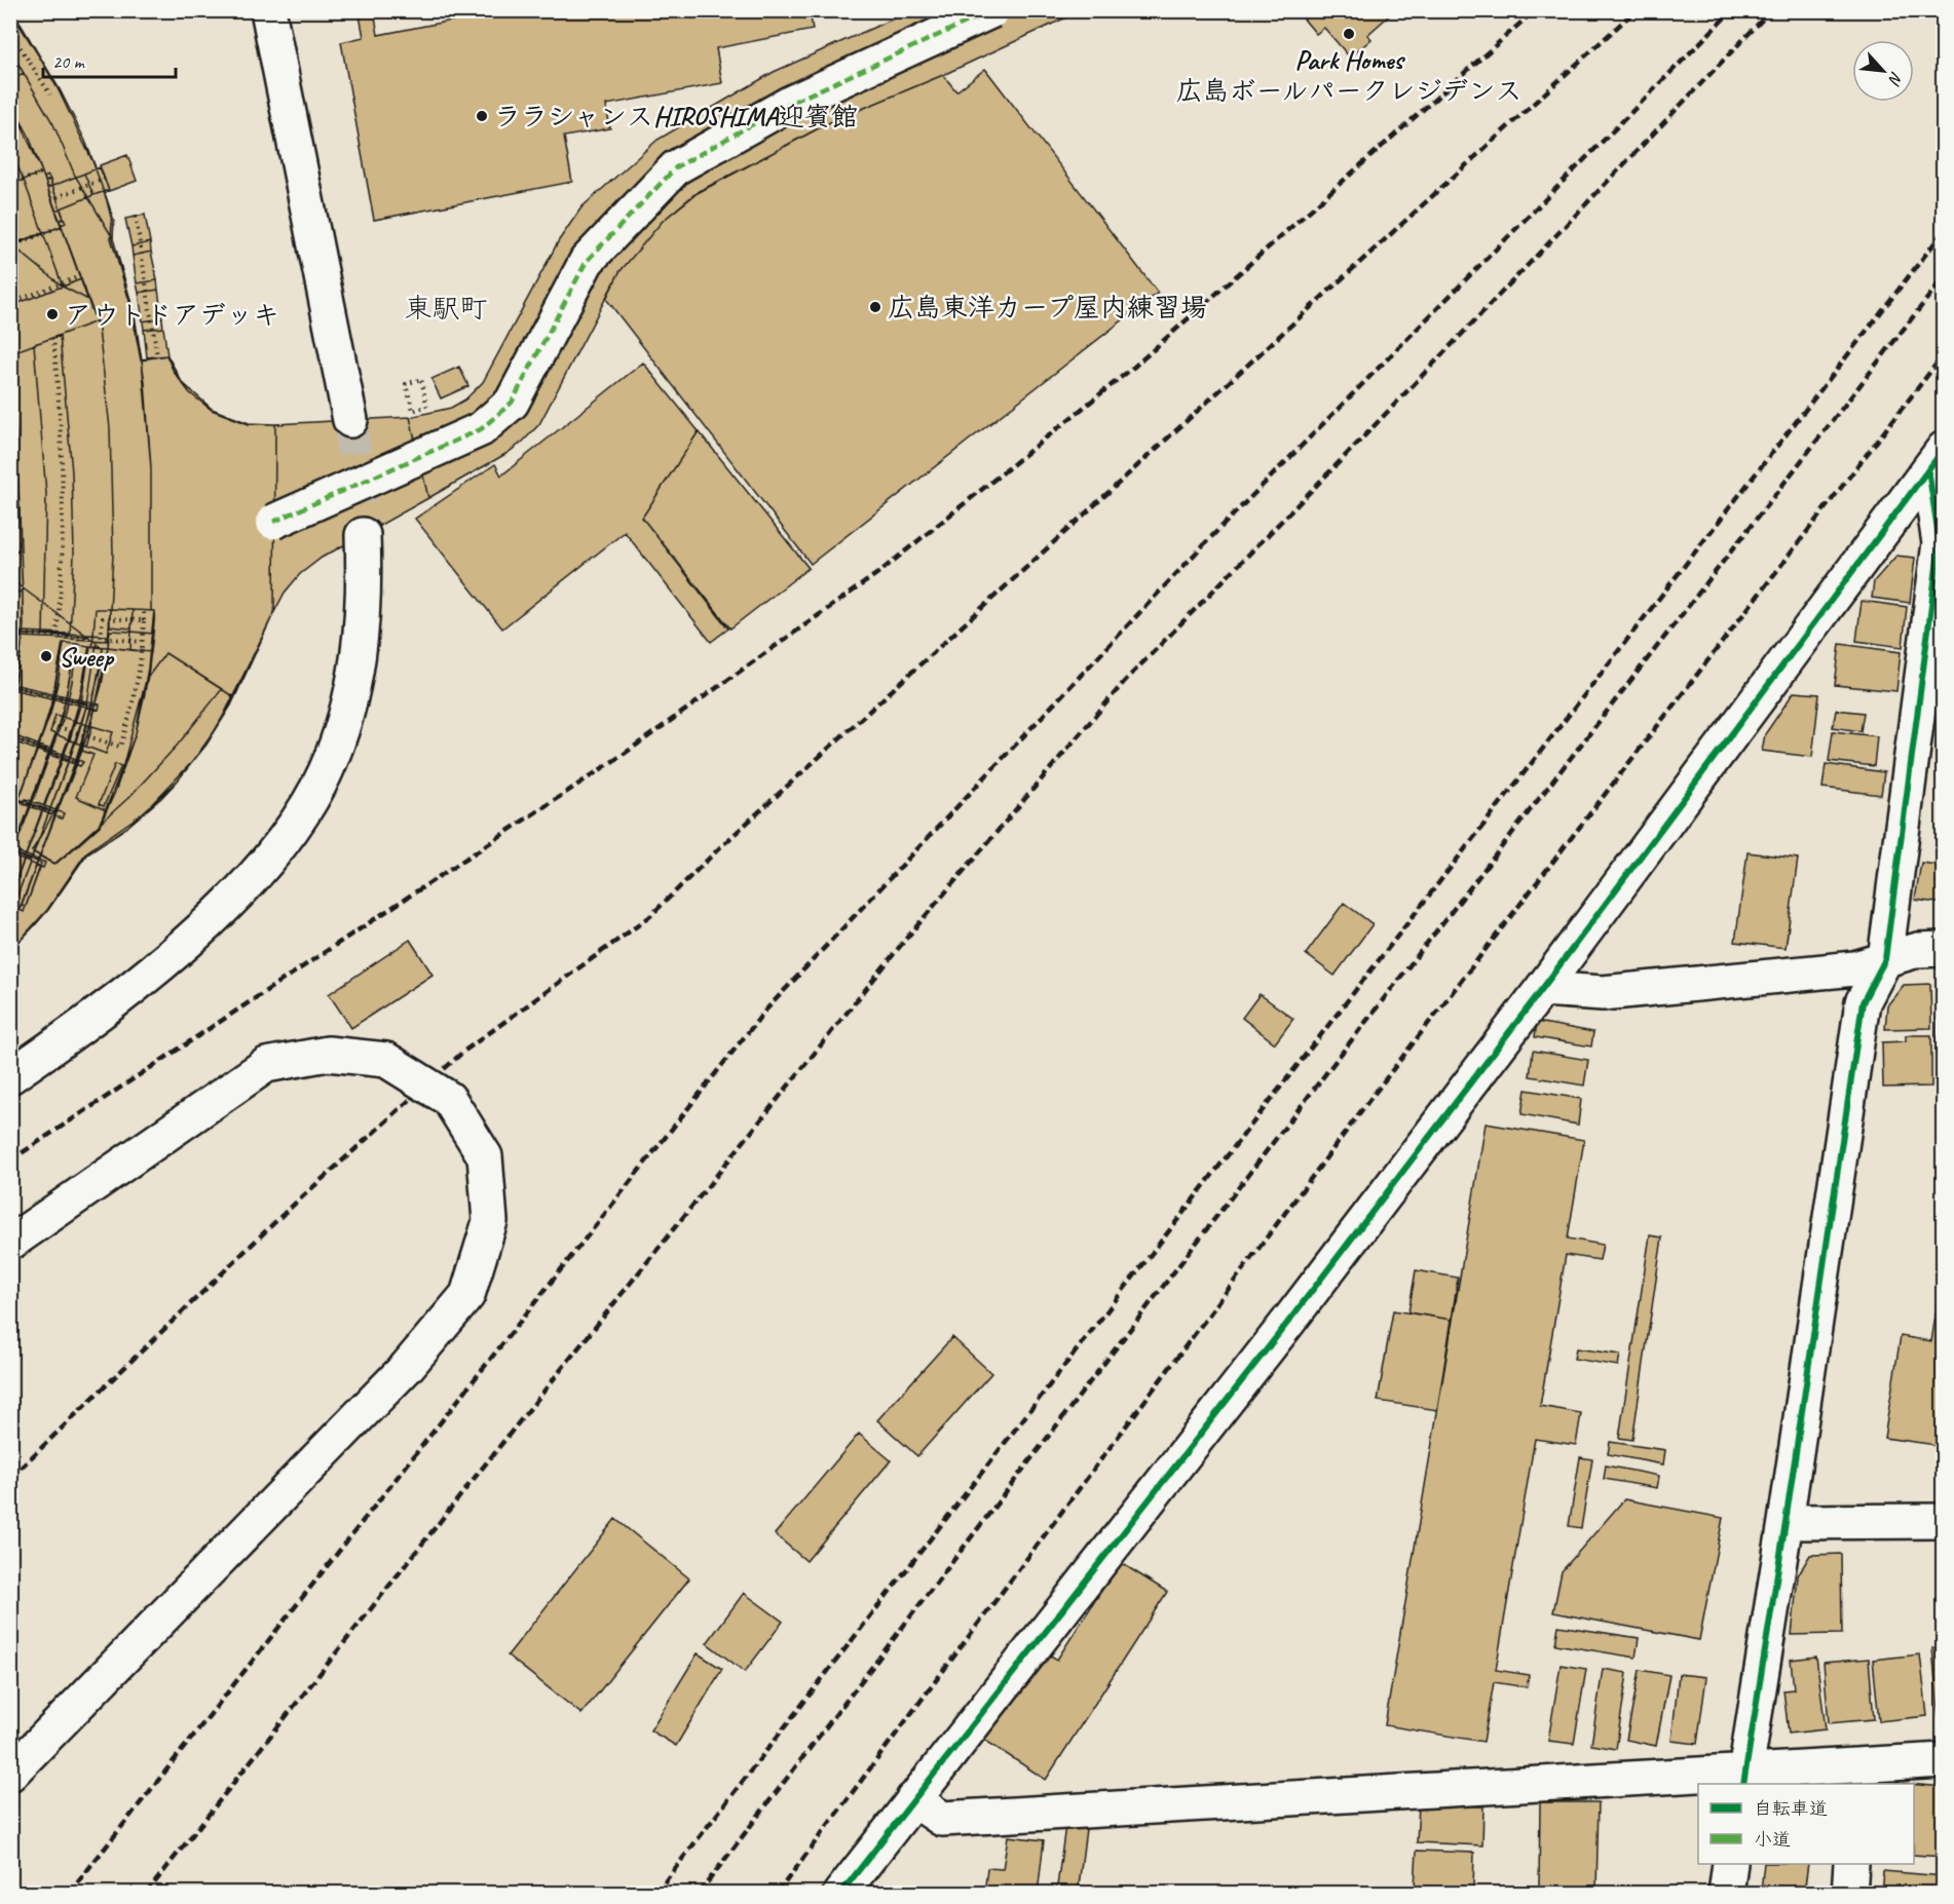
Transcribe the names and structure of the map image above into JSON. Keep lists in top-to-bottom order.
{
  "districts": ["東駅町"],
  "places": [
    "Park Homes 広島ボールパークレジデンス",
    "ララシャンスHIROSHIMA迎賓館",
    "広島東洋カープ屋内練習場",
    "アウトドアデッキ",
    "Sweep"
  ],
  "legend": ["自転車道", "小道"],
  "scale_bar": "20 m",
  "north": "bottom right"
}
